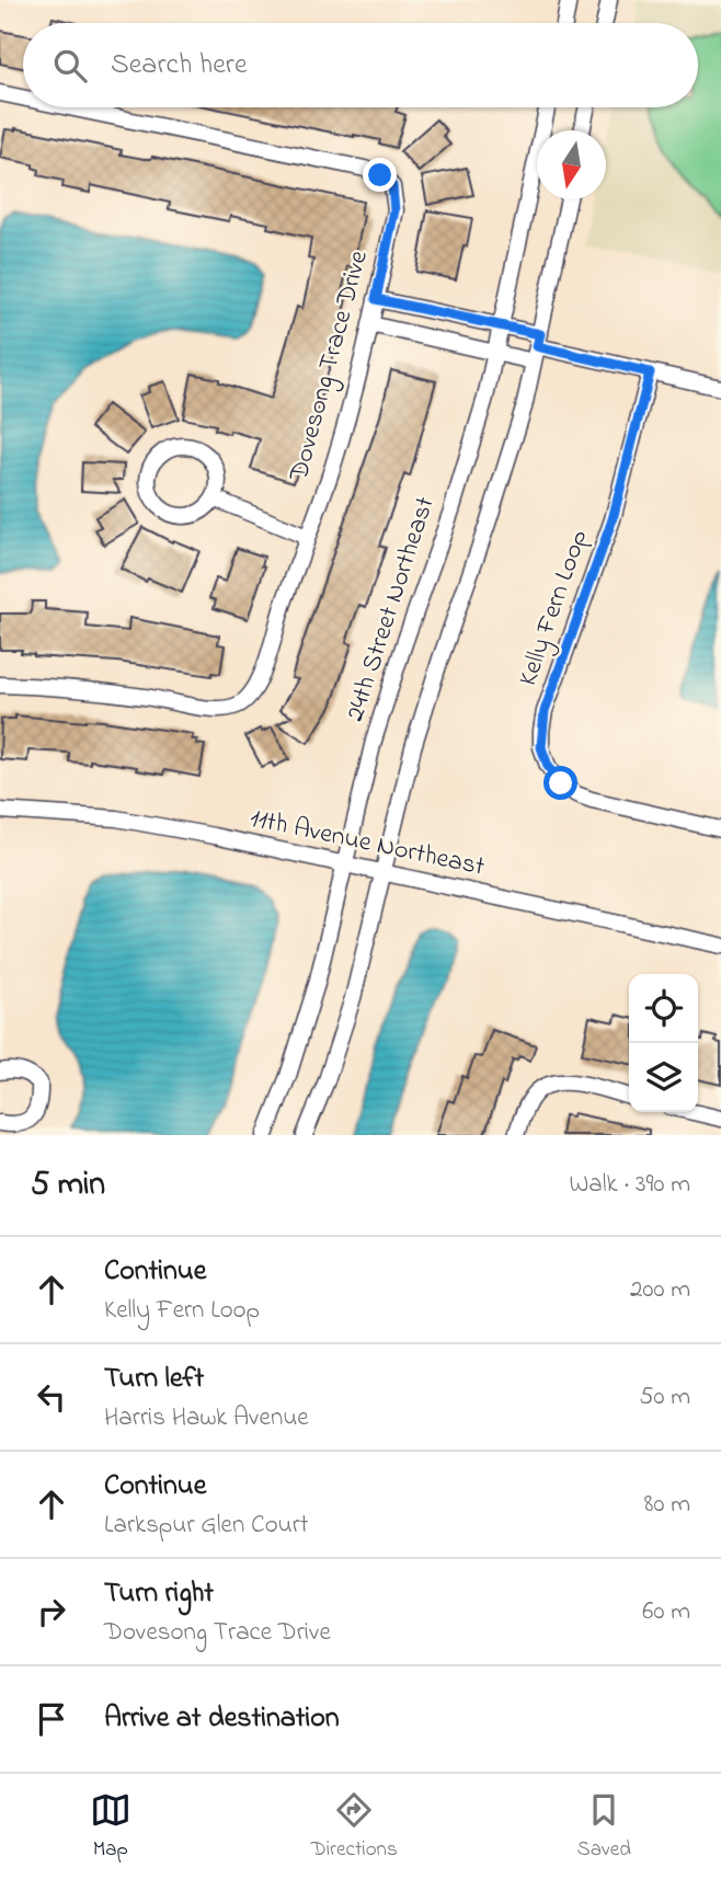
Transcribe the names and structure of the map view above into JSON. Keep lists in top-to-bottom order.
{
  "streets": {
    "street": [
      "Dovesong Trace Drive",
      "Kelly Fern Loop",
      "24th Street Northeast",
      "11th Avenue Northeast"
    ]
  },
  "crossings": [
    ["24th Street Northeast", "11th Avenue Northeast"]
  ],
  "north": "bottom",
  "page": {
    "search": "Search here",
    "heading": ["5 min", "Walk · 390 m"],
    "list": [
      ["Continue", "Kelly Fern Loop", "200 m"],
      ["Turn left", "Harris Hawk Avenue", "50 m"],
      ["Continue", "Larkspur Glen Court", "80 m"],
      ["Turn right", "Dovesong Trace Drive", "60 m"],
      "Arrive at destination"
    ],
    "nav": ["Map", "Directions", "Saved"]
  }
}
